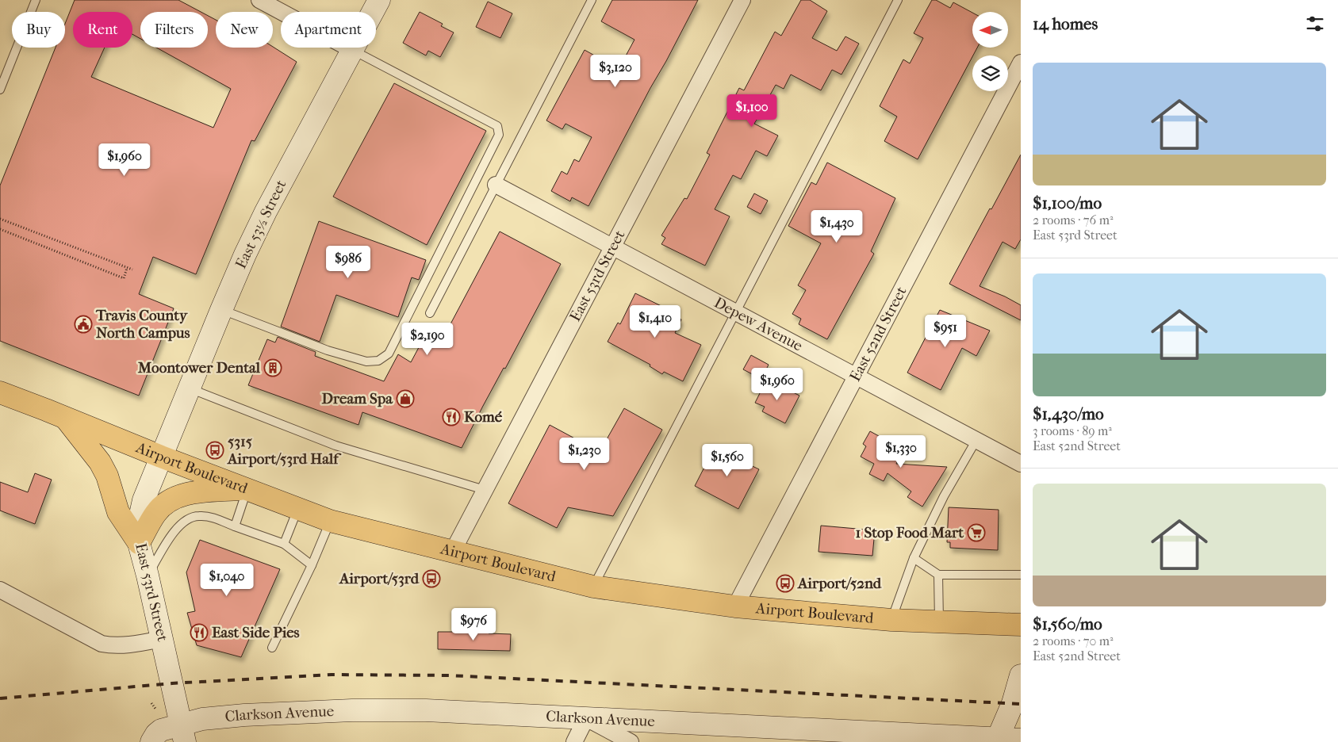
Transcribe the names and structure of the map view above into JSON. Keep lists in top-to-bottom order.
{
  "streets": {
    "main road": ["Airport Boulevard"],
    "street": [
      "East 53½ Street",
      "East 53rd Street",
      "Depew Avenue",
      "East 52nd Street",
      "Clarkson Avenue"
    ]
  },
  "crossings": [
    ["East 53½ Street", "East 53rd Street"],
    ["East 53½ Street", "Airport Boulevard"],
    ["East 53rd Street", "Depew Avenue"],
    ["East 53rd Street", "Airport Boulevard"],
    ["East 53rd Street", "Clarkson Avenue"],
    ["Depew Avenue", "East 52nd Street"],
    ["East 52nd Street", "Airport Boulevard"]
  ],
  "places": {
    "public building": ["Travis County North Campus"],
    "building": ["Moontower Dental"],
    "shop": ["Dream Spa"],
    "restaurant": ["Komé", "East Side Pies"],
    "bus stop": ["5315 Airport/53rd Half", "Airport/53rd", "Airport/52nd"],
    "supermarket": ["1 Stop Food Mart"]
  },
  "north": "left",
  "page": {
    "heading": "14 homes",
    "chip": [
      "Buy",
      "Rent",
      "Filters",
      "New",
      "Apartment"
    ],
    "list": [
      {
        "name": "$1,100/mo",
        "note": "2 rooms · 76 m² · East 53rd Street"
      },
      {
        "name": "$1,430/mo",
        "note": "3 rooms · 89 m² · East 52nd Street"
      },
      {
        "name": "$1,560/mo",
        "note": "2 rooms · 70 m² · East 52nd Street"
      }
    ],
    "price": [
      "$3,120",
      "$1,100",
      "$1,960",
      "$1,430",
      "$986",
      "$1,410",
      "$951",
      "$2,190",
      "$1,960",
      "$1,330",
      "$1,230",
      "$1,560",
      "$1,040",
      "$976"
    ]
  }
}
